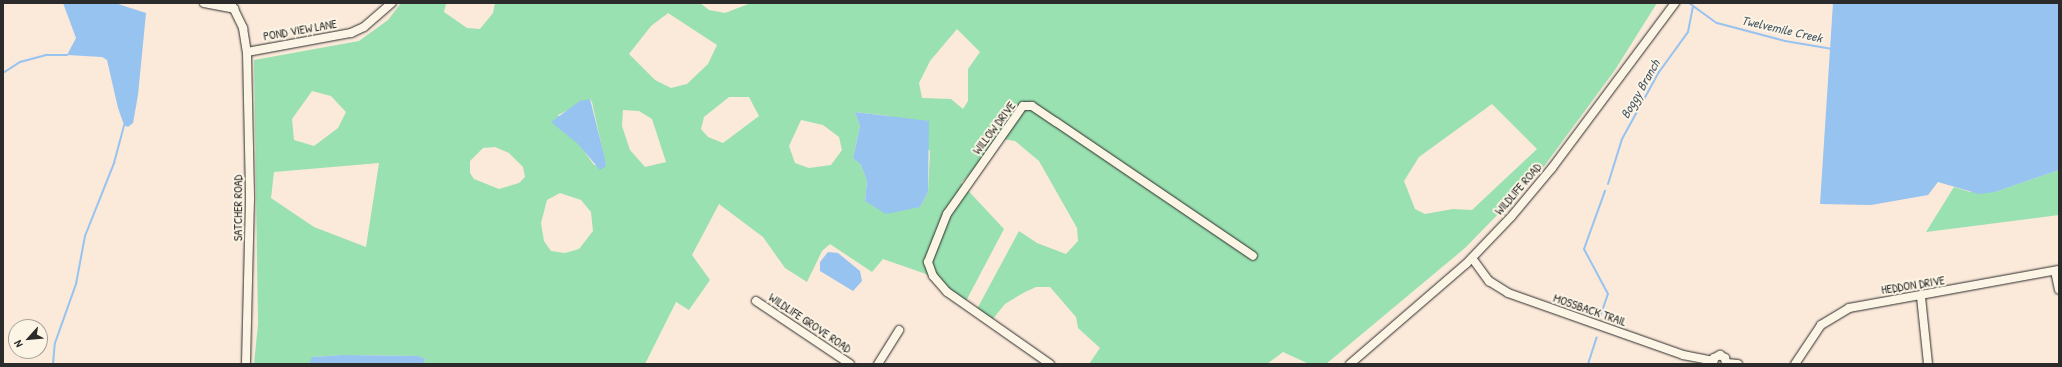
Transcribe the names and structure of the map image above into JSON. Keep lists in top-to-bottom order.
{
  "streets": {
    "street": [
      "POND VIEW LANE",
      "WILLOW DRIVE",
      "WILDLIFE ROAD",
      "SATCHER ROAD",
      "HEDDON DRIVE",
      "MOSSBACK TRAIL",
      "WILDLIFE GROVE ROAD"
    ]
  },
  "crossings": [
    ["POND VIEW LANE", "SATCHER ROAD"],
    ["WILDLIFE ROAD", "MOSSBACK TRAIL"]
  ],
  "water": ["Twelvemile Creek", "Boggy Branch"],
  "north": "bottom left"
}
